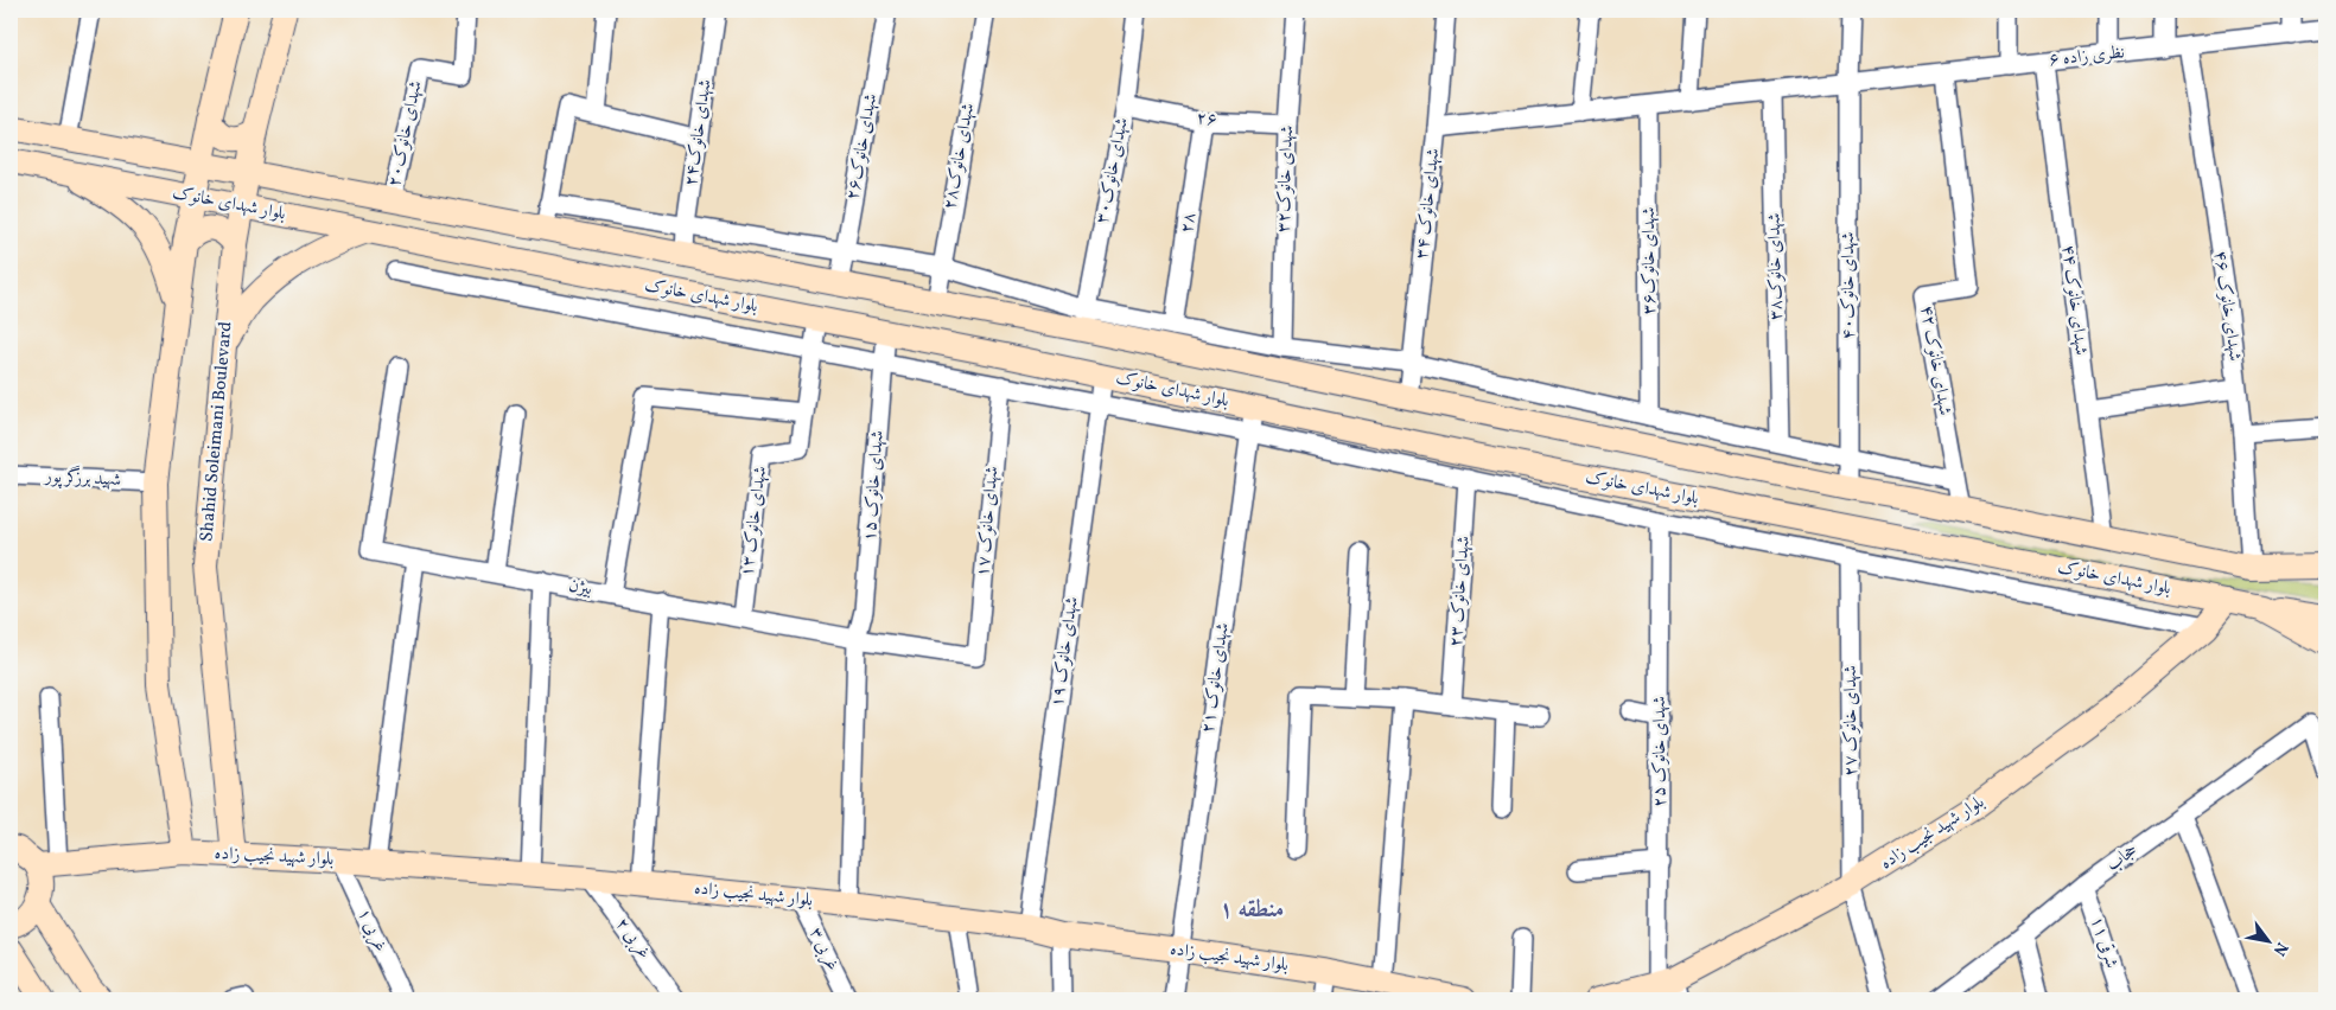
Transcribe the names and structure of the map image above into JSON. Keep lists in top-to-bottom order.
{
  "streets": {
    "main road": ["بلوار شهدای خانوک", "Shahid Soleimani Boulevard", "بلوار شهید نجیب زاده"],
    "street": [
      "نظری زاده ۶",
      "۲۶",
      "شهدای خانوک۲۴",
      "شهدای خانوک۲۰",
      "شهدای خانوک۲۶",
      "شهدای خانوک۲۸",
      "شهدای خانوک۳۰",
      "شهدای خانوک۳۲",
      "۳۴ شهدای خانوک",
      "۲۸",
      "شهدای خانوک۳۶",
      "شهدای خانوک۳۸",
      "شهدای خانوک۴۰",
      "۴۴ شهدای خانوک",
      "۴۶ شهدای خانوک",
      "شهدای خانوک ۴۲",
      "شهید برزگر پور",
      "شهدای خانوک ۱۵",
      "شهدای خانوک ۱۳",
      "شهدای خانوک ۱۷",
      "بیژن",
      "شهدای خانوک ۲۳",
      "شهدای خانوک ۱۹",
      "شهدای خانوک ۲۱",
      "شهدای خانوک ۲۷",
      "شهدای خانوک ۲۵",
      "حجاب",
      "غربی ۱",
      "غربی ۲",
      "شرقی ۱۱",
      "غربی ۳"
    ]
  },
  "crossings": [
    ["نظری زاده ۶", "۳۴ شهدای خانوک"],
    ["نظری زاده ۶", "شهدای خانوک۳۶"],
    ["نظری زاده ۶", "شهدای خانوک۳۸"],
    ["نظری زاده ۶", "شهدای خانوک۴۰"],
    ["نظری زاده ۶", "۴۴ شهدای خانوک"],
    ["نظری زاده ۶", "۴۶ شهدای خانوک"],
    ["نظری زاده ۶", "شهدای خانوک ۴۲"],
    ["۲۶", "شهدای خانوک۳۰"],
    ["۲۶", "شهدای خانوک۳۲"],
    ["۲۶", "۲۸"],
    ["شهدای خانوک۲۴", "بلوار شهدای خانوک"],
    ["شهدای خانوک۲۰", "بلوار شهدای خانوک"],
    ["شهدای خانوک۲۶", "بلوار شهدای خانوک"],
    ["شهدای خانوک۲۸", "بلوار شهدای خانوک"],
    ["شهدای خانوک۳۰", "بلوار شهدای خانوک"],
    ["بلوار شهدای خانوک", "۳۴ شهدای خانوک"],
    ["بلوار شهدای خانوک", "شهدای خانوک۴۰"],
    ["بلوار شهدای خانوک", "۴۴ شهدای خانوک"],
    ["بلوار شهدای خانوک", "۴۶ شهدای خانوک"],
    ["بلوار شهدای خانوک", "شهدای خانوک ۴۲"],
    ["بلوار شهدای خانوک", "Shahid Soleimani Boulevard"],
    ["بلوار شهدای خانوک", "شهدای خانوک ۱۵"],
    ["بلوار شهدای خانوک", "شهدای خانوک ۱۳"],
    ["بلوار شهدای خانوک", "شهدای خانوک ۱۹"],
    ["بلوار شهدای خانوک", "شهدای خانوک ۲۱"],
    ["بلوار شهدای خانوک", "بلوار شهید نجیب زاده"],
    ["Shahid Soleimani Boulevard", "بلوار شهید نجیب زاده"],
    ["شهدای خانوک ۱۵", "بیژن"],
    ["شهدای خانوک ۱۵", "بلوار شهید نجیب زاده"],
    ["شهدای خانوک ۱۳", "بیژن"],
    ["شهدای خانوک ۱۷", "بیژن"],
    ["شهدای خانوک ۱۹", "بلوار شهید نجیب زاده"],
    ["شهدای خانوک ۲۱", "بلوار شهید نجیب زاده"],
    ["شهدای خانوک ۲۷", "بلوار شهید نجیب زاده"],
    ["شهدای خانوک ۲۵", "بلوار شهید نجیب زاده"],
    ["بلوار شهید نجیب زاده", "غربی ۱"],
    ["بلوار شهید نجیب زاده", "غربی ۲"],
    ["بلوار شهید نجیب زاده", "غربی ۳"],
    ["حجاب", "شرقی ۱۱"]
  ],
  "districts": ["منطقه ۱"],
  "north": "bottom right"
}
